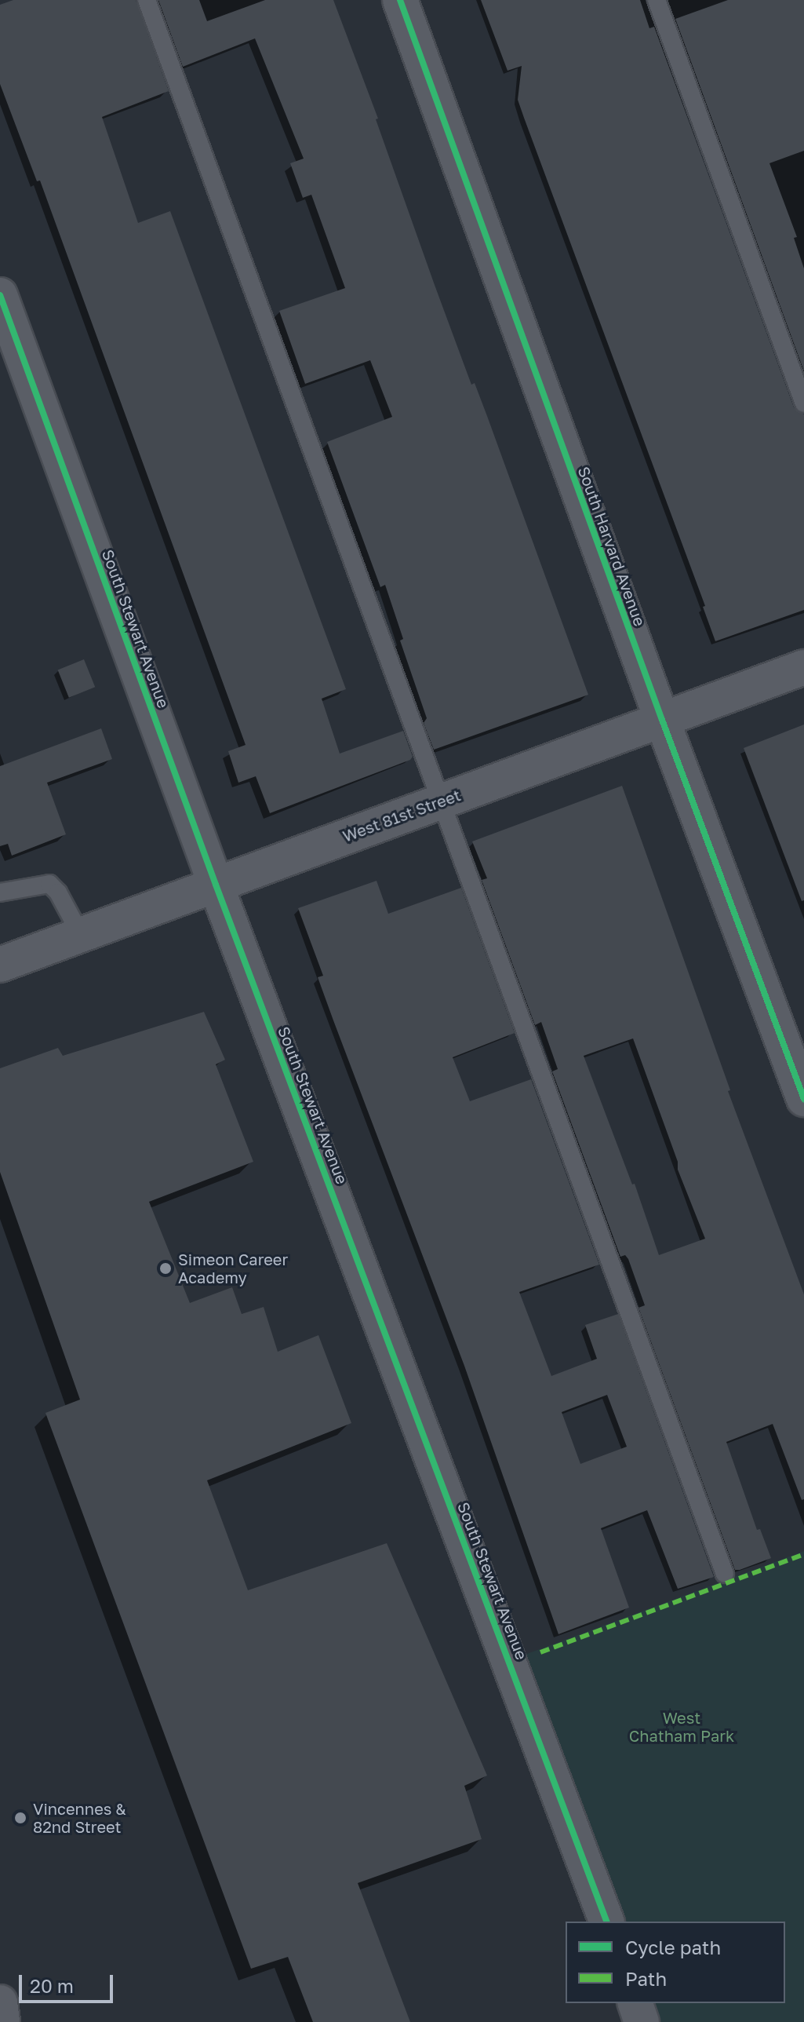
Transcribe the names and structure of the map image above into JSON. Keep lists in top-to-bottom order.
{
  "streets": {
    "street": ["South Harvard Avenue", "South Stewart Avenue", "West 81st Street"]
  },
  "crossings": [
    ["South Harvard Avenue", "West 81st Street"],
    ["South Stewart Avenue", "West 81st Street"]
  ],
  "parks": ["West Chatham Park"],
  "places": ["Simeon Career Academy", "Vincennes & 82nd Street"],
  "legend": ["Cycle path", "Path"],
  "scale_bar": "20 m"
}
